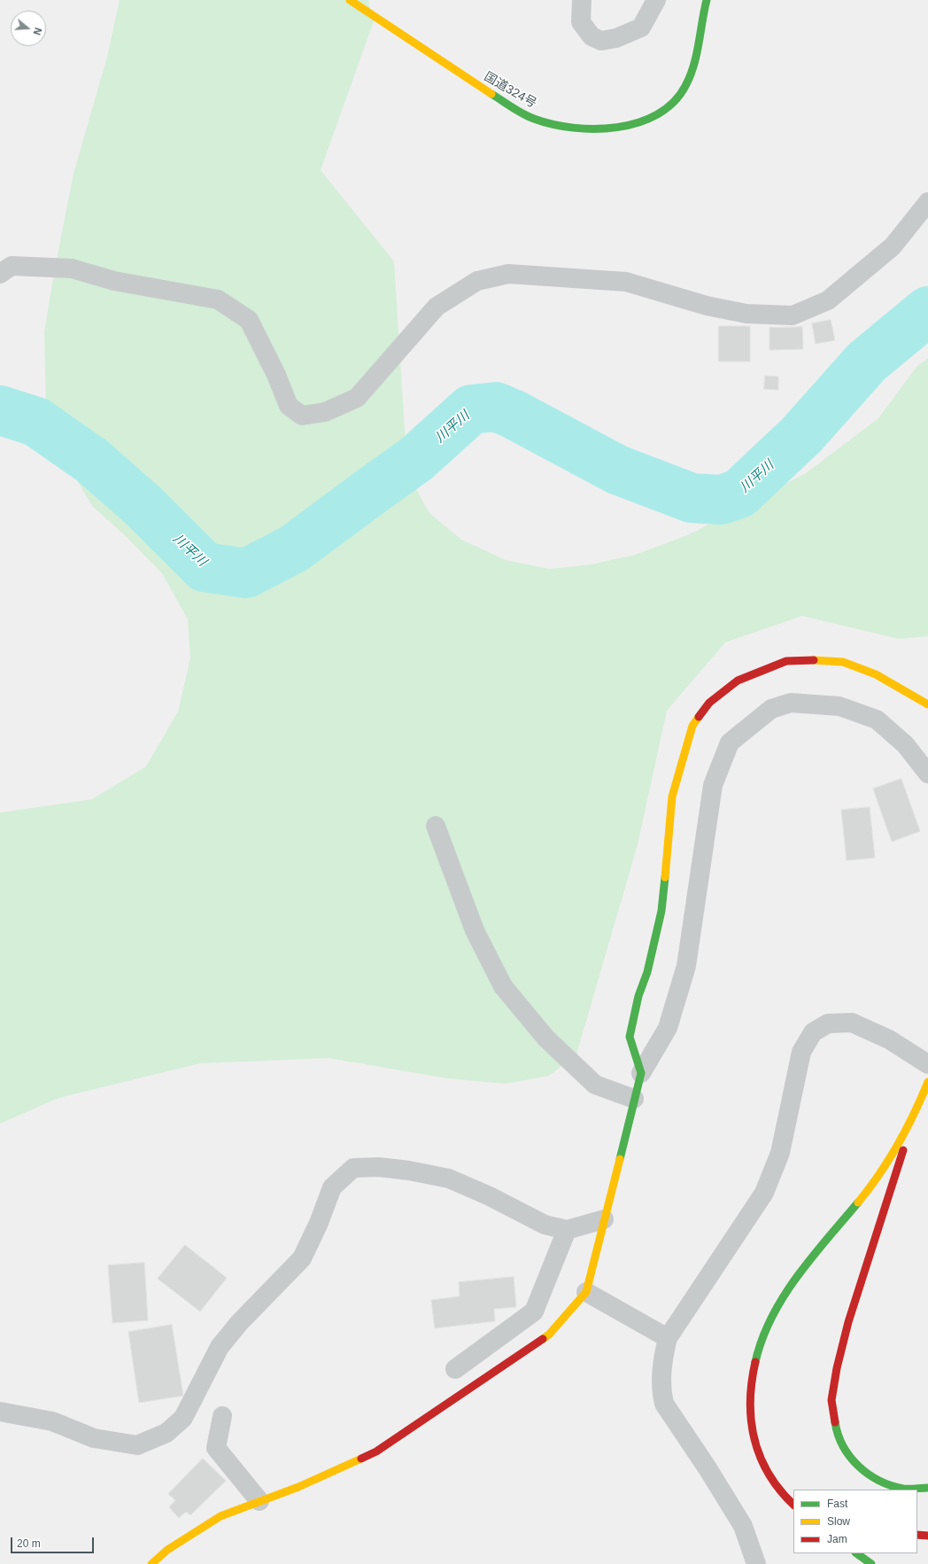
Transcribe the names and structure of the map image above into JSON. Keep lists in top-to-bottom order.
{
  "streets": {
    "main road": ["国道324号"]
  },
  "water": ["川平川"],
  "legend": ["Fast", "Slow", "Jam"],
  "scale_bar": "20 m",
  "north": "right"
}
